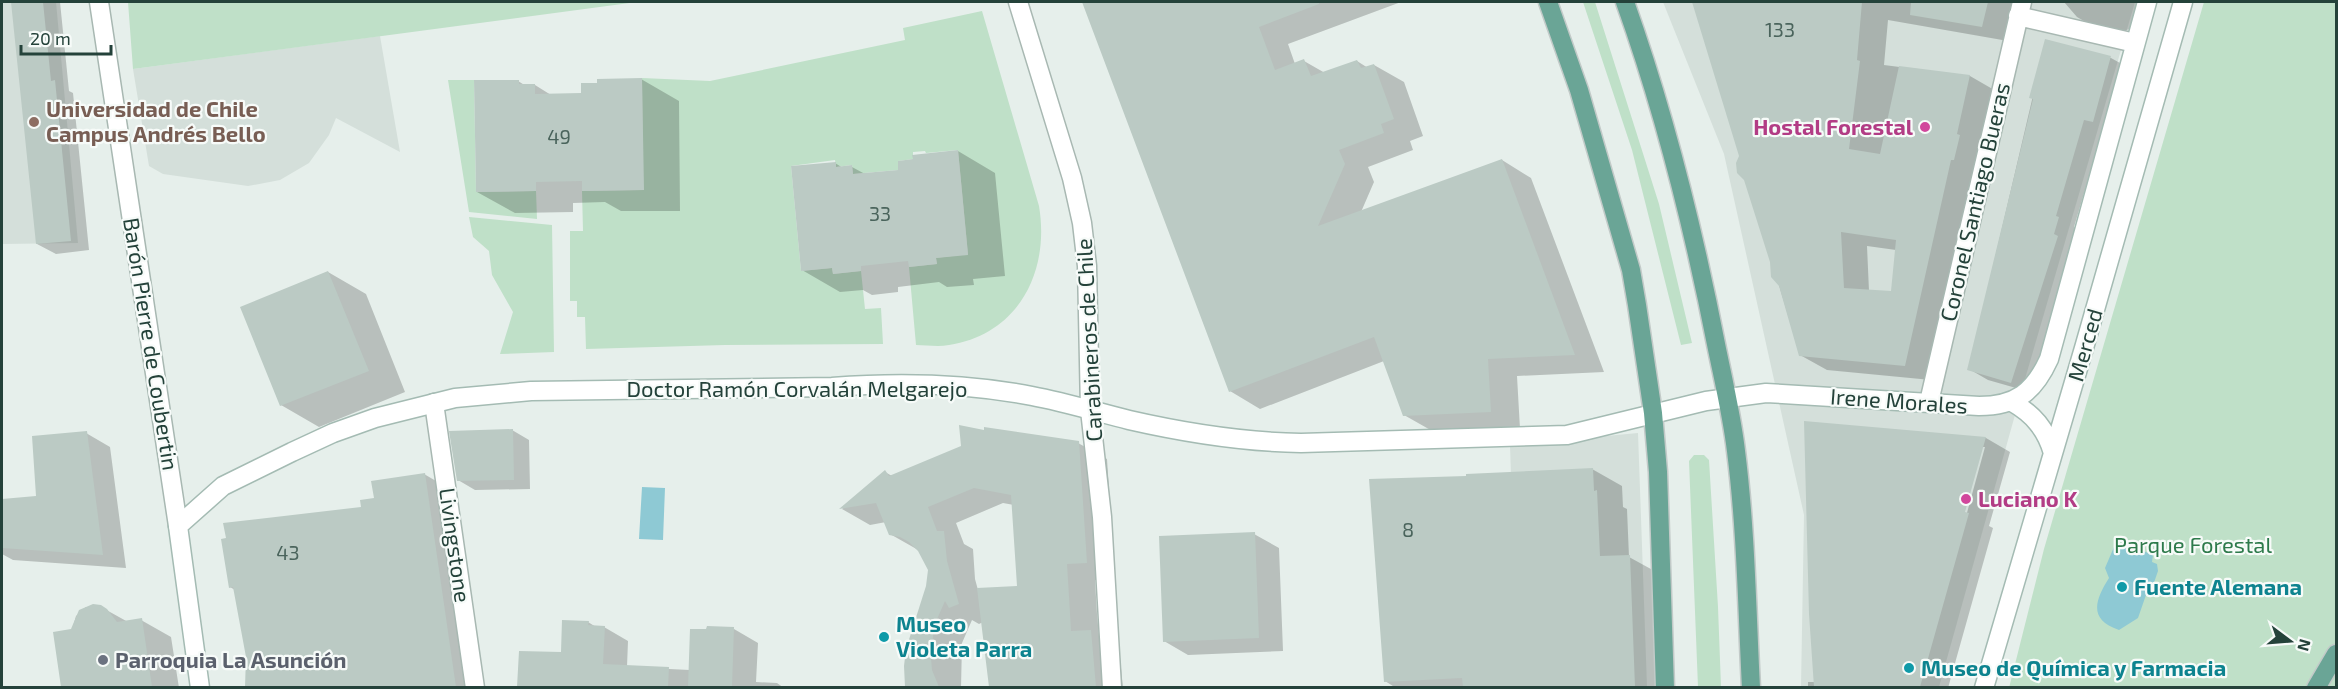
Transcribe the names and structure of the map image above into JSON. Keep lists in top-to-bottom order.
{
  "streets": {
    "main road": [
      "Coronel Santiago Bueras",
      "Carabineros de Chile",
      "Barón Pierre de Coubertin",
      "Merced",
      "Doctor Ramón Corvalán Melgarejo",
      "Irene Morales",
      "Livingstone"
    ]
  },
  "crossings": [
    ["Coronel Santiago Bueras", "Irene Morales"],
    ["Carabineros de Chile", "Doctor Ramón Corvalán Melgarejo"],
    ["Barón Pierre de Coubertin", "Doctor Ramón Corvalán Melgarejo"],
    ["Merced", "Irene Morales"],
    ["Doctor Ramón Corvalán Melgarejo", "Irene Morales"],
    ["Doctor Ramón Corvalán Melgarejo", "Livingstone"]
  ],
  "parks": ["Parque Forestal"],
  "places": [
    "Universidad de Chile Campus Andrés Bello",
    "Hostal Forestal",
    "Luciano K",
    "Fuente Alemana",
    "Museo Violeta Parra",
    "Parroquia La Asunción",
    "Museo de Química y Farmacia"
  ],
  "house_numbers": [
    "133",
    "49",
    "33",
    "8",
    "43"
  ],
  "scale_bar": "20 m",
  "north": "right"
}
